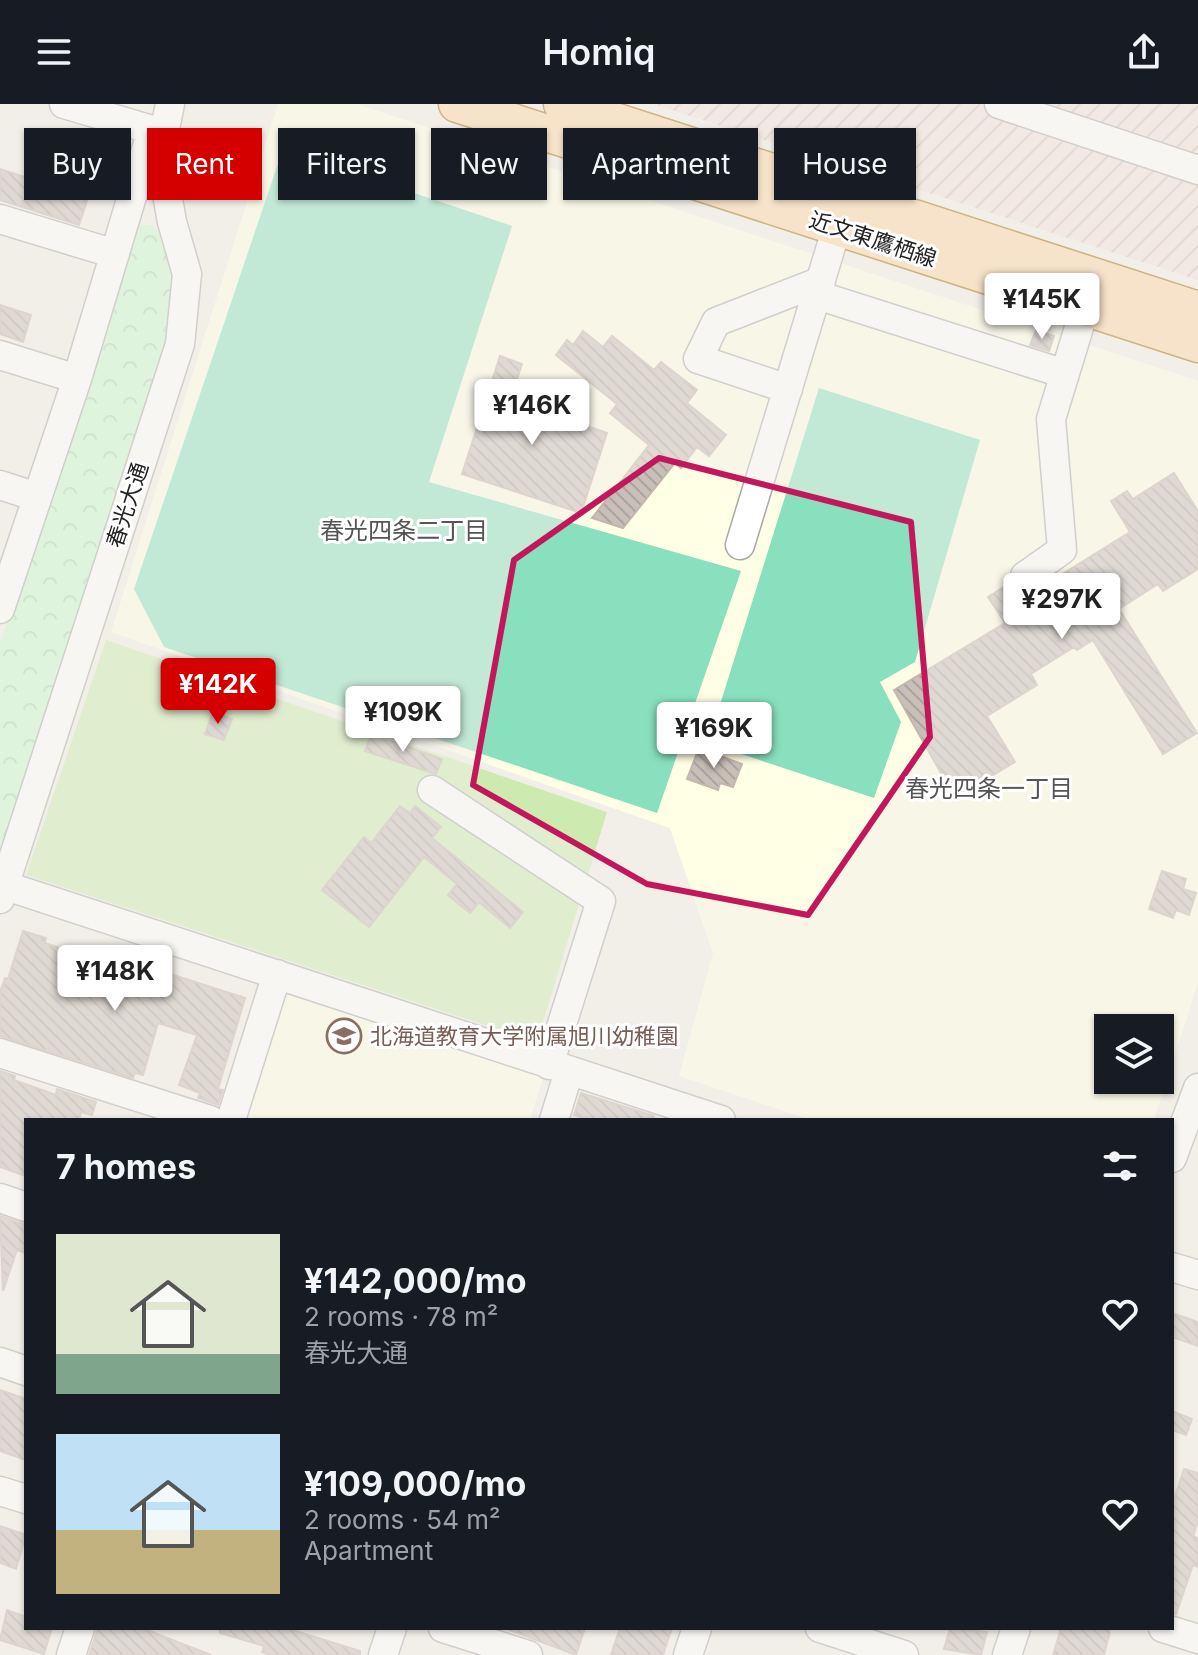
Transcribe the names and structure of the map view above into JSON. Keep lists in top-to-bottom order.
{
  "streets": {
    "main road": ["近文東鷹栖線"],
    "street": ["春光大通"]
  },
  "districts": ["春光四条二丁目", "春光四条一丁目"],
  "places": {
    "school or university": ["北海道教育大学附属旭川幼稚園"]
  },
  "page": {
    "header": "Homiq",
    "chip": [
      "Buy",
      "Rent",
      "Filters",
      "New",
      "Apartment",
      "House"
    ],
    "price": [
      "¥145K",
      "¥146K",
      "¥297K",
      "¥142K",
      "¥109K",
      "¥169K",
      "¥148K"
    ],
    "heading": "7 homes",
    "list": [
      {
        "name": "¥142,000/mo",
        "note": "2 rooms · 78 m² · 春光大通"
      },
      {
        "name": "¥109,000/mo",
        "note": "2 rooms · 54 m² · Apartment"
      }
    ]
  }
}
